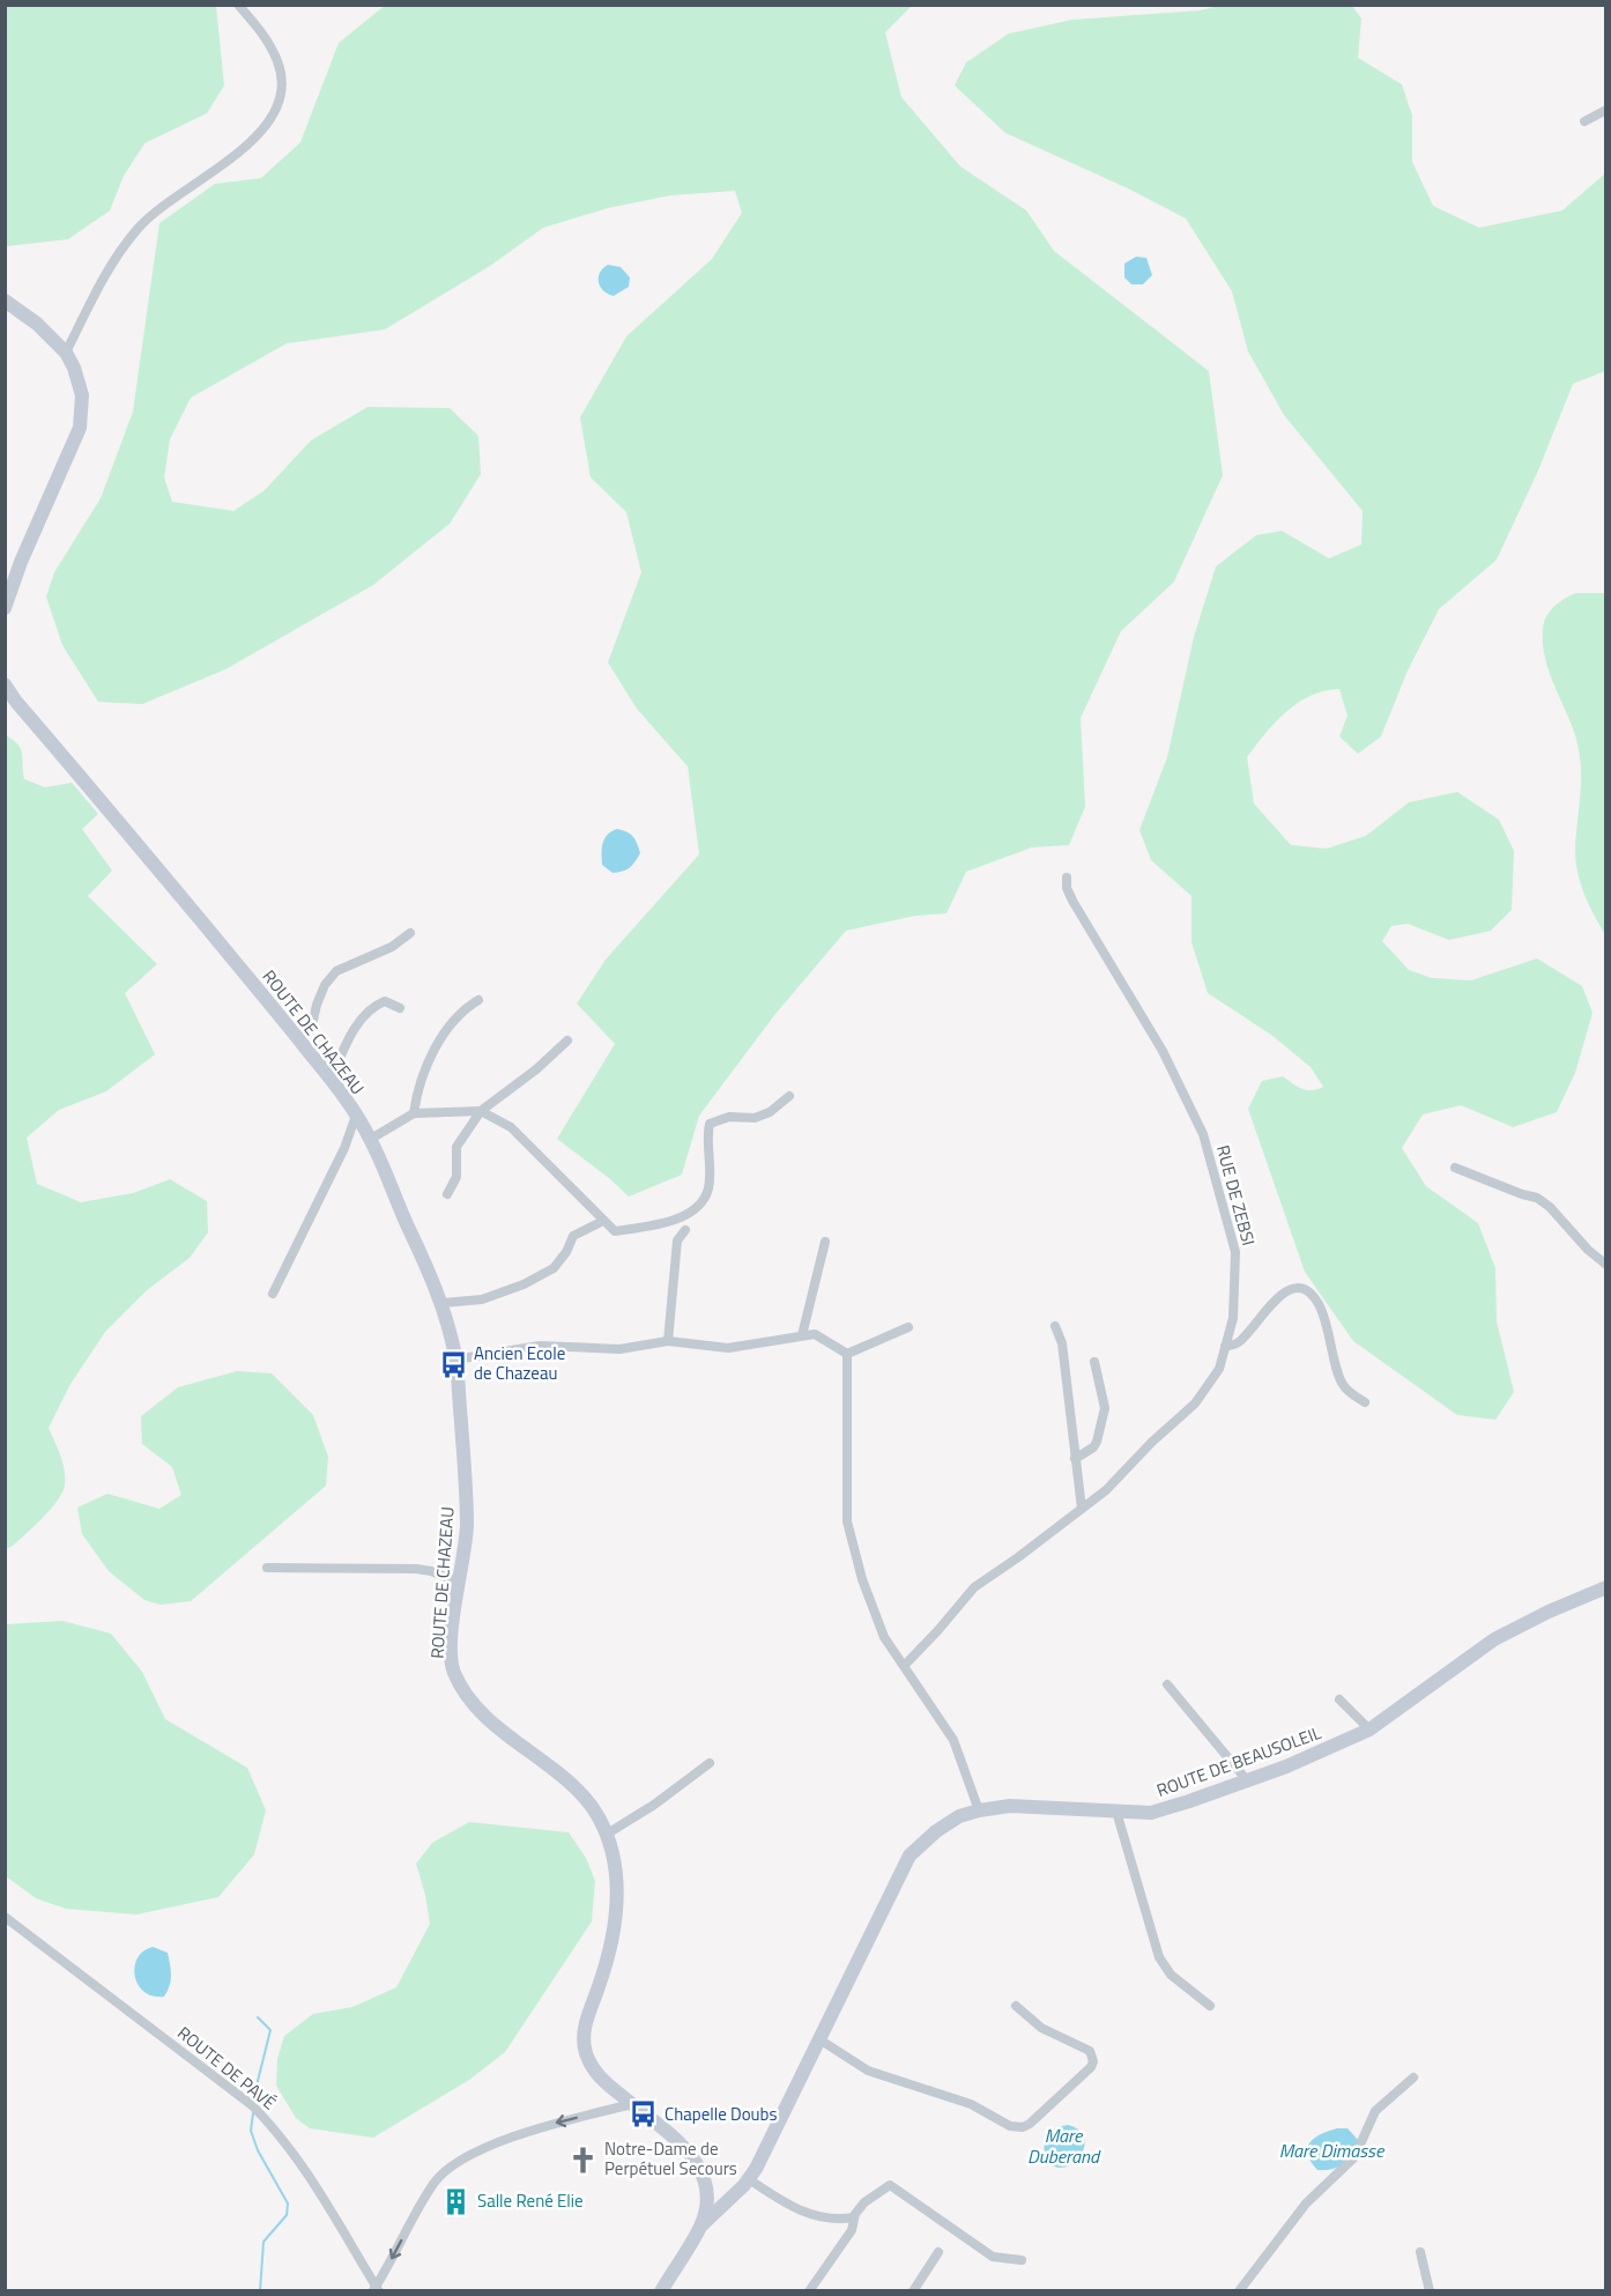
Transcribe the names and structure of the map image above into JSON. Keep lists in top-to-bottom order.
{
  "streets": {
    "main road": ["ROUTE DE CHAZEAU", "ROUTE DE BEAUSOLEIL"],
    "street": ["RUE DE ZEBSI", "ROUTE DE PAVÉ"]
  },
  "crossings": [
    ["ROUTE DE CHAZEAU", "ROUTE DE BEAUSOLEIL"]
  ],
  "water": ["Mare Duberand", "Mare Dimasse"],
  "places": {
    "bus stop": ["Ancien Ecole de Chazeau", "Chapelle Doubs"],
    "church": ["Notre-Dame de Perpétuel Secours"],
    "building": ["Salle René Elie"]
  }
}
